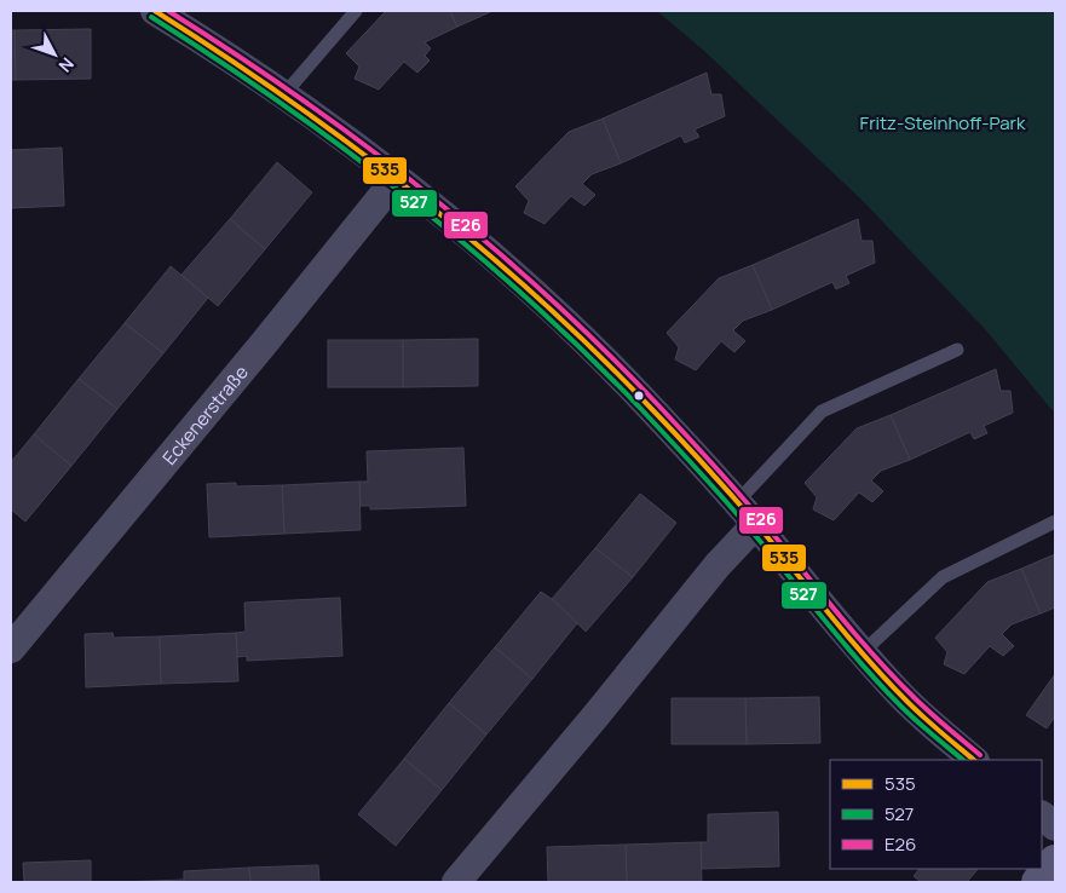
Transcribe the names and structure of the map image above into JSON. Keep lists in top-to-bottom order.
{
  "streets": {
    "street": ["Eckenerstraße"]
  },
  "parks": ["Fritz-Steinhoff-Park"],
  "lines": ["transit line 535", "transit line E26", "transit line 527"],
  "legend": ["535", "527", "E26"],
  "north": "bottom right"
}
